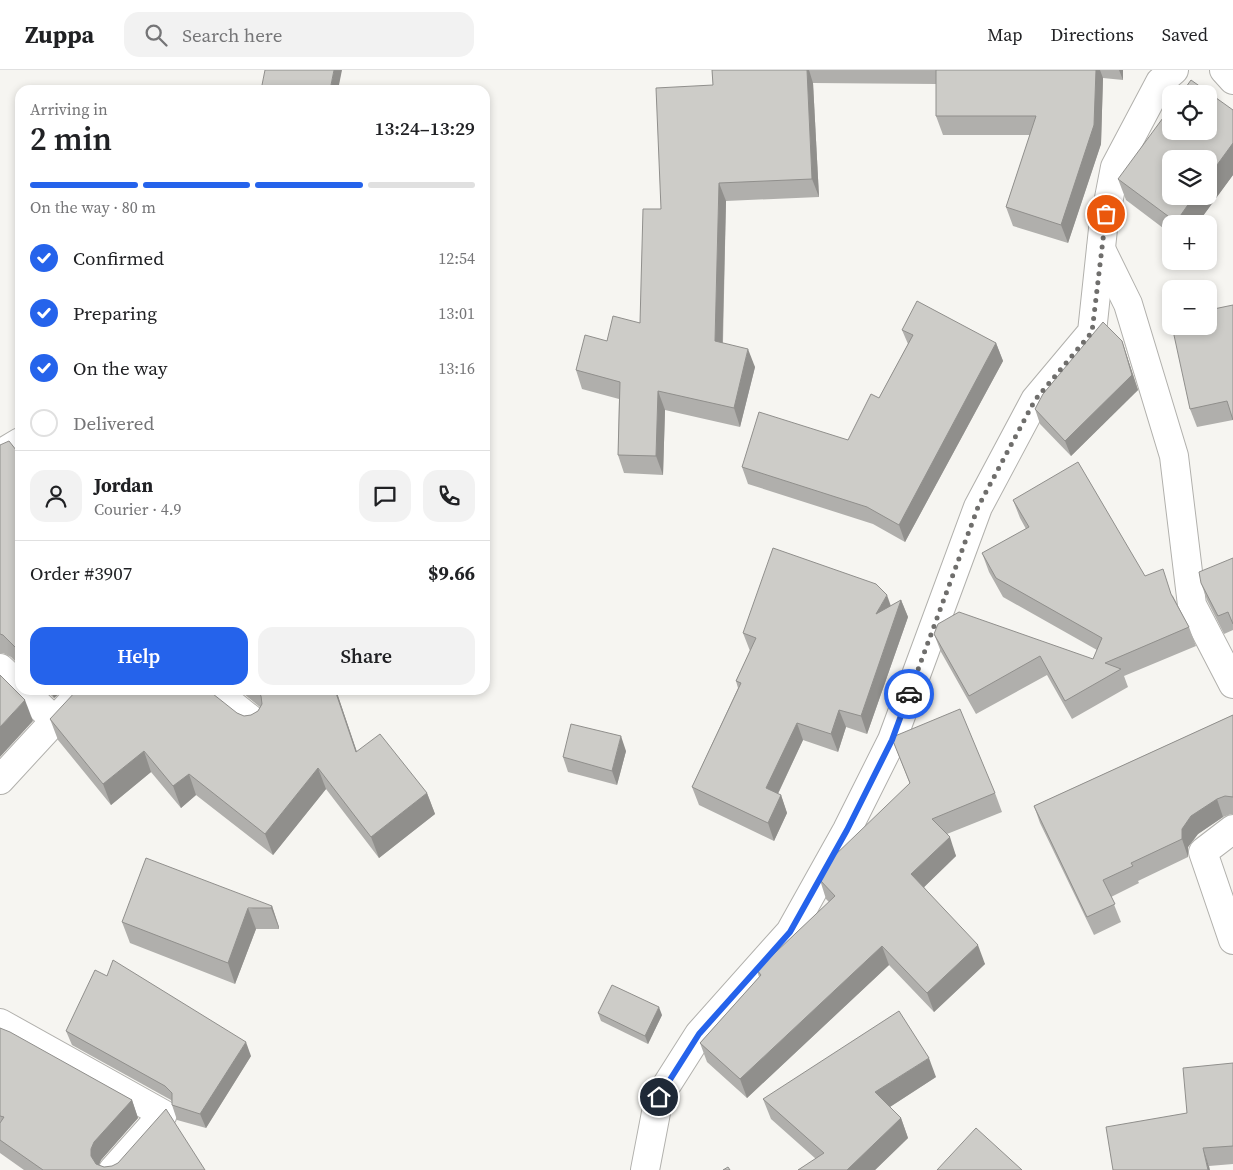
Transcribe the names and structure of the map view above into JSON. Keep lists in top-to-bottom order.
{
  "page": {
    "header": "Zuppa",
    "search": "Search here",
    "nav": ["Map", "Directions", "Saved"],
    "map_buttons": ["+", "−"],
    "heading": ["2 min", "Arriving in", "13:24–13:29"],
    "panel": [
      "Jordan",
      "Courier · 4.9",
      "Order #3907",
      "$9.66"
    ],
    "bar": "On the way · 80 m",
    "list": [
      ["Confirmed", "12:54"],
      ["Preparing", "13:01"],
      ["On the way", "13:16"],
      "Delivered"
    ],
    "buttons": ["Help", "Share"]
  }
}
